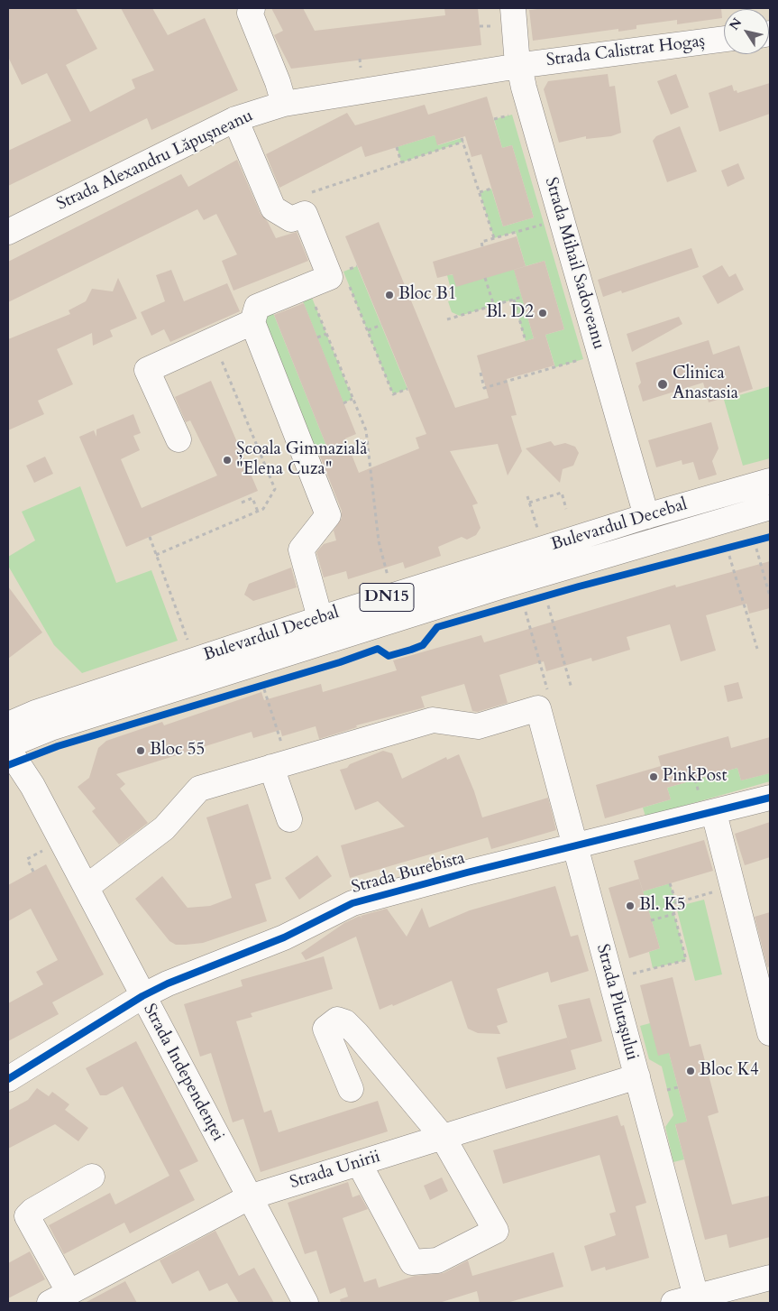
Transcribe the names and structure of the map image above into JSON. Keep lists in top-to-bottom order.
{
  "streets": {
    "street": [
      "Strada Calistrat Hogaș",
      "Strada Alexandru Lăpușneanu",
      "Strada Mihail Sadoveanu",
      "Bulevardul Decebal",
      "DN15",
      "Strada Burebista",
      "Strada Plutașului",
      "Strada Independenței",
      "Strada Unirii"
    ]
  },
  "crossings": [
    ["Strada Calistrat Hogaș", "Strada Alexandru Lăpușneanu"],
    ["Strada Calistrat Hogaș", "Strada Mihail Sadoveanu"],
    ["Strada Alexandru Lăpușneanu", "Strada Mihail Sadoveanu"],
    ["Strada Mihail Sadoveanu", "Bulevardul Decebal"],
    ["Strada Burebista", "Strada Plutașului"],
    ["Strada Burebista", "Strada Independenței"],
    ["Strada Plutașului", "Strada Unirii"],
    ["Strada Independenței", "Strada Unirii"]
  ],
  "places": [
    "Bloc B1",
    "Bl. D2",
    "Clinica Anastasia",
    "Școala Gimnazială \"Elena Cuza\"",
    "Bloc 55",
    "PinkPost",
    "Bl. K5",
    "Bloc K4"
  ],
  "north": "top left"
}
